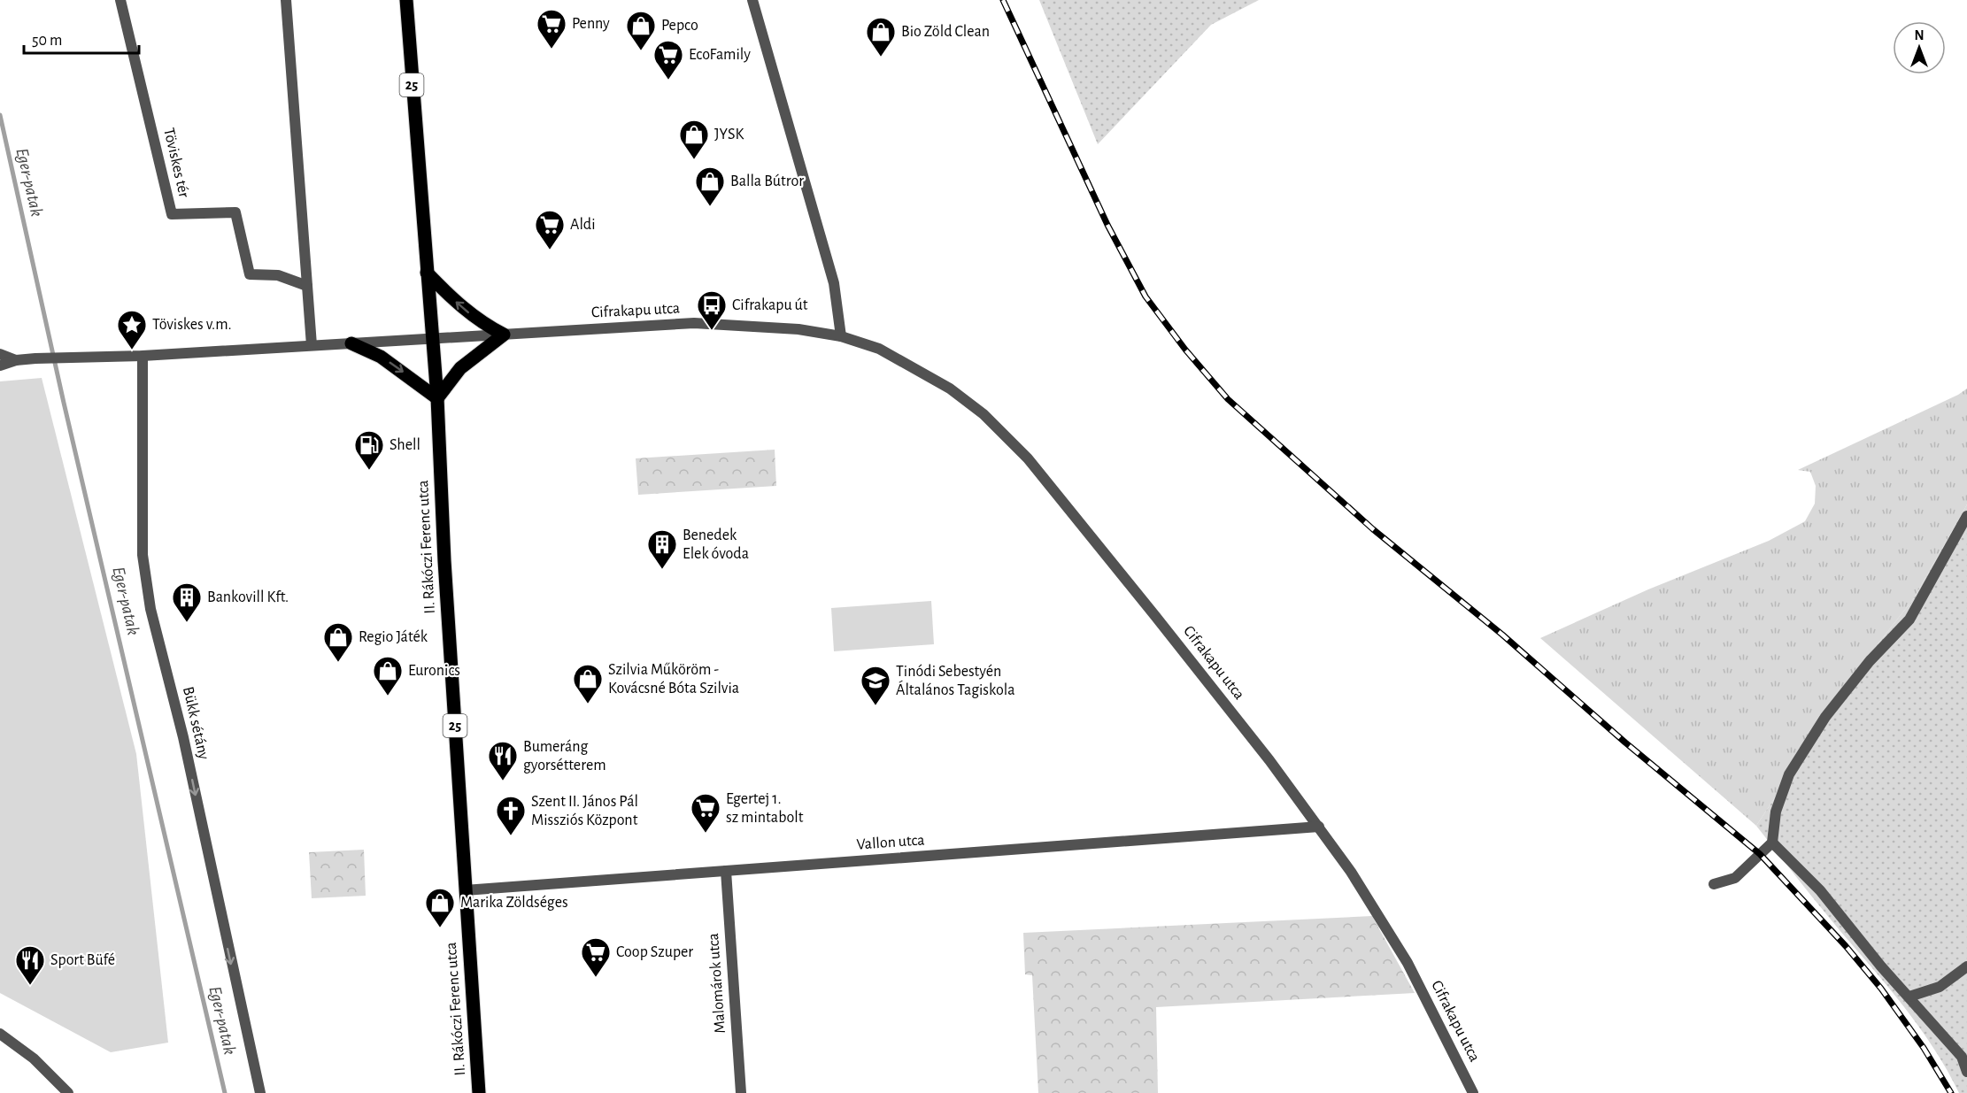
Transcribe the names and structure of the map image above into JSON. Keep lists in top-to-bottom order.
{
  "streets": {
    "main road": ["25", "II. Rákóczi Ferenc utca"],
    "street": [
      "Töviskes tér",
      "Cifrakapu utca",
      "Bükk sétány",
      "Vallon utca",
      "Malomárok utca"
    ]
  },
  "crossings": [
    ["Cifrakapu utca", "II. Rákóczi Ferenc utca"],
    ["Cifrakapu utca", "Vallon utca"],
    ["II. Rákóczi Ferenc utca", "Vallon utca"],
    ["Vallon utca", "Malomárok utca"]
  ],
  "one_way": ["Bükk sétány"],
  "water": ["Eger-patak"],
  "places": {
    "supermarket": [
      "Penny",
      "EcoFamily",
      "Aldi",
      "Egertej 1. sz mintabolt",
      "Coop Szuper"
    ],
    "shop": [
      "Pepco",
      "Bio Zöld Clean",
      "JYSK",
      "Balla Bútror",
      "Regio Játék",
      "Euronics",
      "Szilvia Műköröm - Kovácsné Bóta Szilvia",
      "Marika Zöldséges"
    ],
    "bus stop": ["Cifrakapu út"],
    "place": ["Töviskes v.m."],
    "fuel station": ["Shell"],
    "building": ["Benedek Elek óvoda", "Bankovill Kft."],
    "school or university": ["Tinódi Sebestyén Általános Tagiskola"],
    "restaurant": ["Bumeráng gyorsétterem", "Sport Büfé"],
    "church": ["Szent II. János Pál Missziós Központ"]
  },
  "scale_bar": "50 m",
  "north": "top"
}
